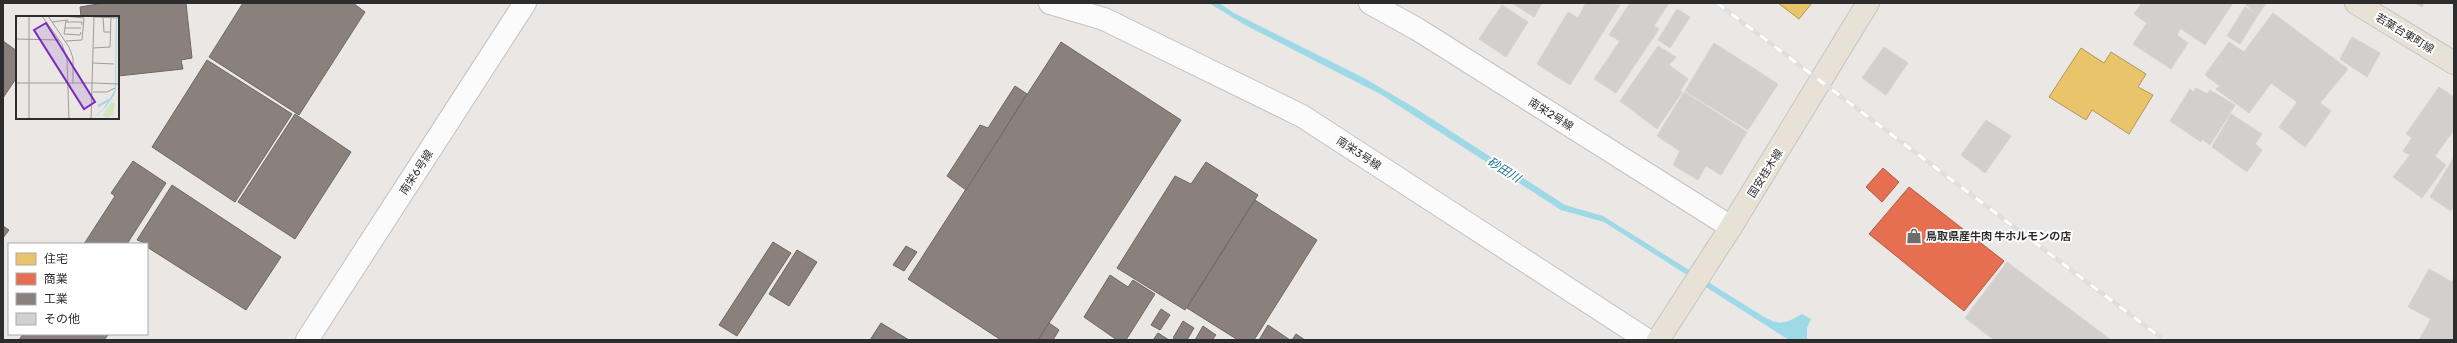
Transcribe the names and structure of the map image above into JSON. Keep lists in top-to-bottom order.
{
  "streets": {
    "main road": ["若葉台東町線", "国安桂木線"],
    "street": ["南栄2号線", "南栄3号線", "南栄6号線"]
  },
  "crossings": [
    ["南栄2号線", "国安桂木線"]
  ],
  "water": ["砂田川"],
  "places": {
    "shop": ["鳥取県産牛肉 牛ホルモンの店"]
  },
  "legend": [
    "住宅",
    "商業",
    "工業",
    "その他"
  ]
}
